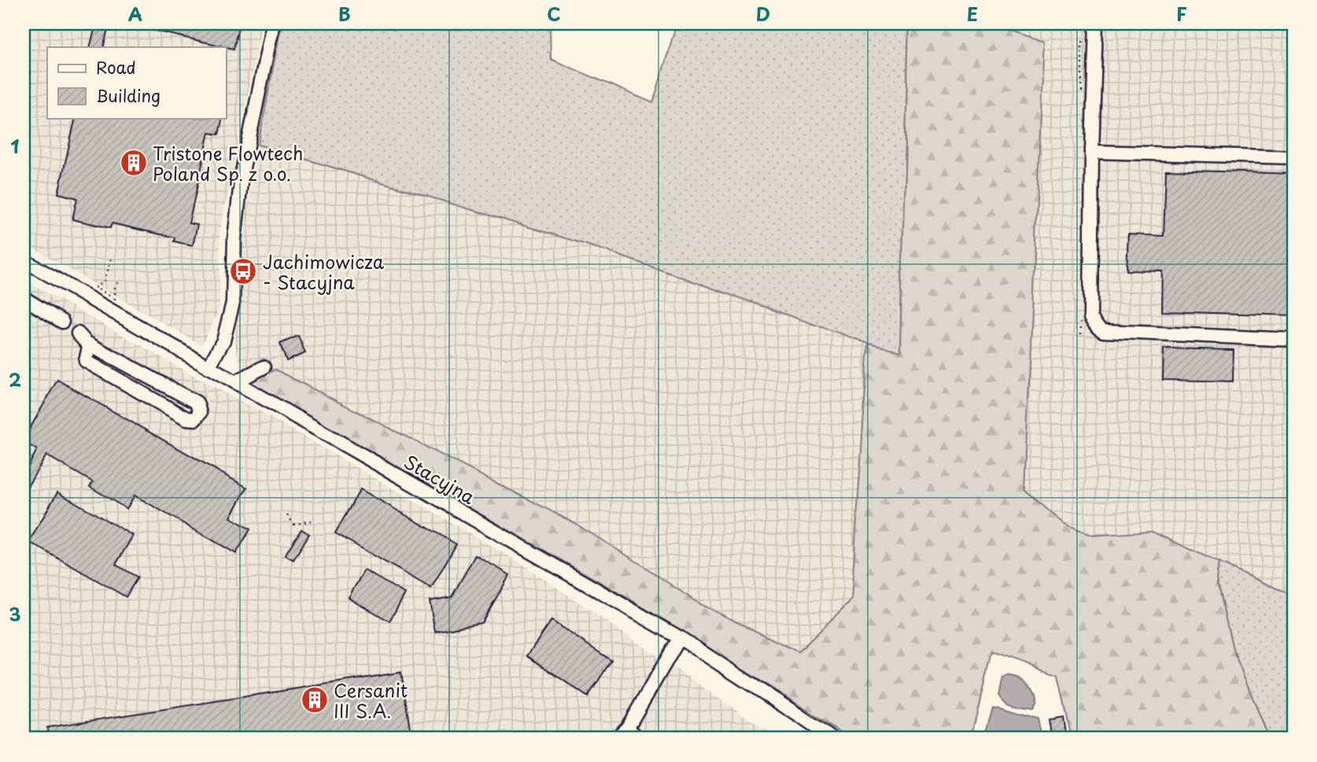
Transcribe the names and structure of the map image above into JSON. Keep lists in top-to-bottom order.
{
  "streets": {
    "street": ["Stacyjna"]
  },
  "places": {
    "building": ["Tristone Flowtech Poland Sp. z o.o.", "Cersanit III S.A."],
    "bus stop": ["Jachimowicza - Stacyjna"]
  },
  "legend": ["Road", "Building"],
  "grid": {
    "columns": [
      "A",
      "B",
      "C",
      "D",
      "E",
      "F"
    ],
    "rows": ["1", "2", "3"]
  }
}
